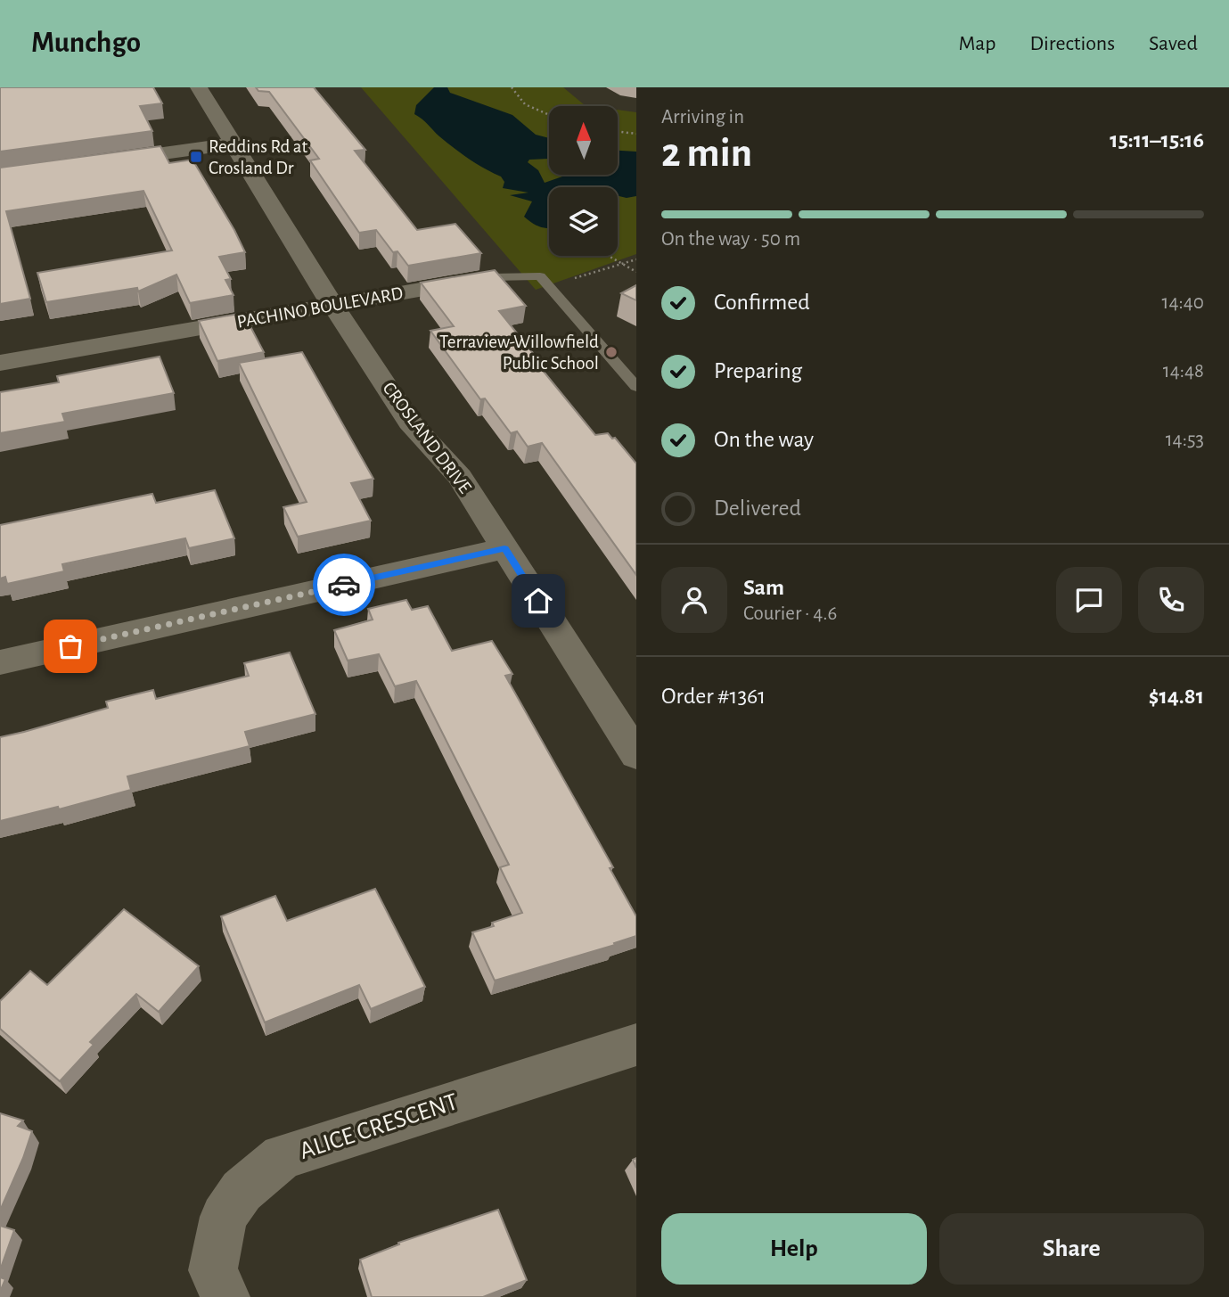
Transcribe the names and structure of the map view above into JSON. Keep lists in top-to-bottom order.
{
  "streets": {
    "street": ["PACHINO BOULEVARD", "CROSLAND DRIVE", "ALICE CRESCENT"]
  },
  "crossings": [
    ["PACHINO BOULEVARD", "CROSLAND DRIVE"]
  ],
  "places": {
    "transit": ["Reddins Rd at Crosland Dr"],
    "other": ["Terraview-Willowfield Public School"]
  },
  "north": "top",
  "page": {
    "header": "Munchgo",
    "nav": ["Map", "Directions", "Saved"],
    "heading": ["2 min", "Arriving in", "15:11–15:16"],
    "panel": [
      "Sam",
      "Courier · 4.6",
      "Order #1361",
      "$14.81"
    ],
    "bar": "On the way · 50 m",
    "list": [
      ["Confirmed", "14:40"],
      ["Preparing", "14:48"],
      ["On the way", "14:53"],
      "Delivered"
    ],
    "buttons": ["Help", "Share"]
  }
}
